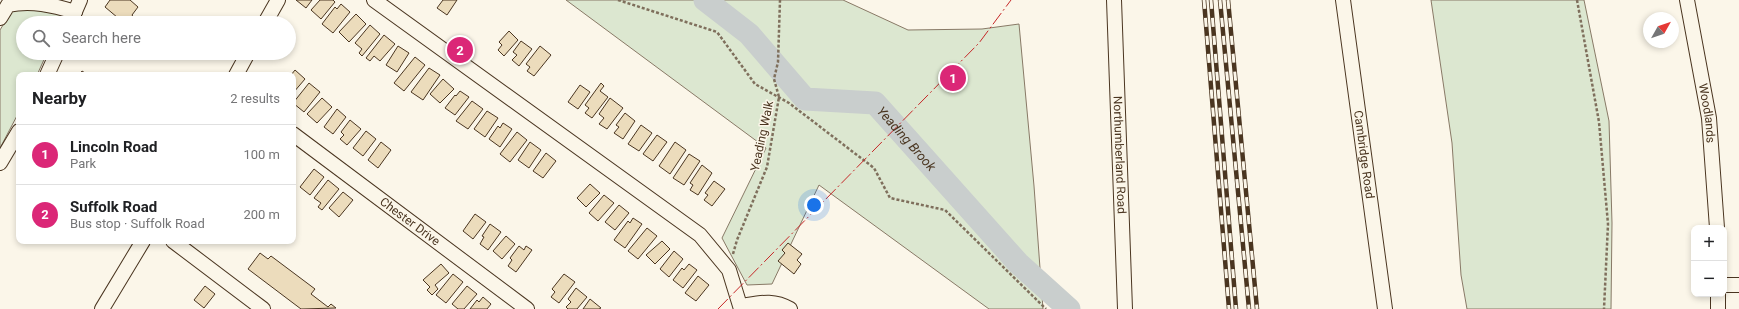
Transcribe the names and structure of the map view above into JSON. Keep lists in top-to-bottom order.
{
  "streets": {
    "street": [
      "Woodlands",
      "Northumberland Road",
      "Cambridge Road",
      "Chester Drive"
    ],
    "path": ["Yeading Walk"]
  },
  "water": ["Yeading Brook"],
  "north": "top right",
  "page": {
    "search": "Search here",
    "pins": ["2", "1"],
    "heading": ["Nearby", "2 results"],
    "list": [
      {
        "mark": "1",
        "name": "Lincoln Road",
        "note": "Park",
        "value": "100 m"
      },
      {
        "mark": "2",
        "name": "Suffolk Road",
        "note": "Bus stop · Suffolk Road",
        "value": "200 m"
      }
    ],
    "map_buttons": ["+", "−"]
  }
}
